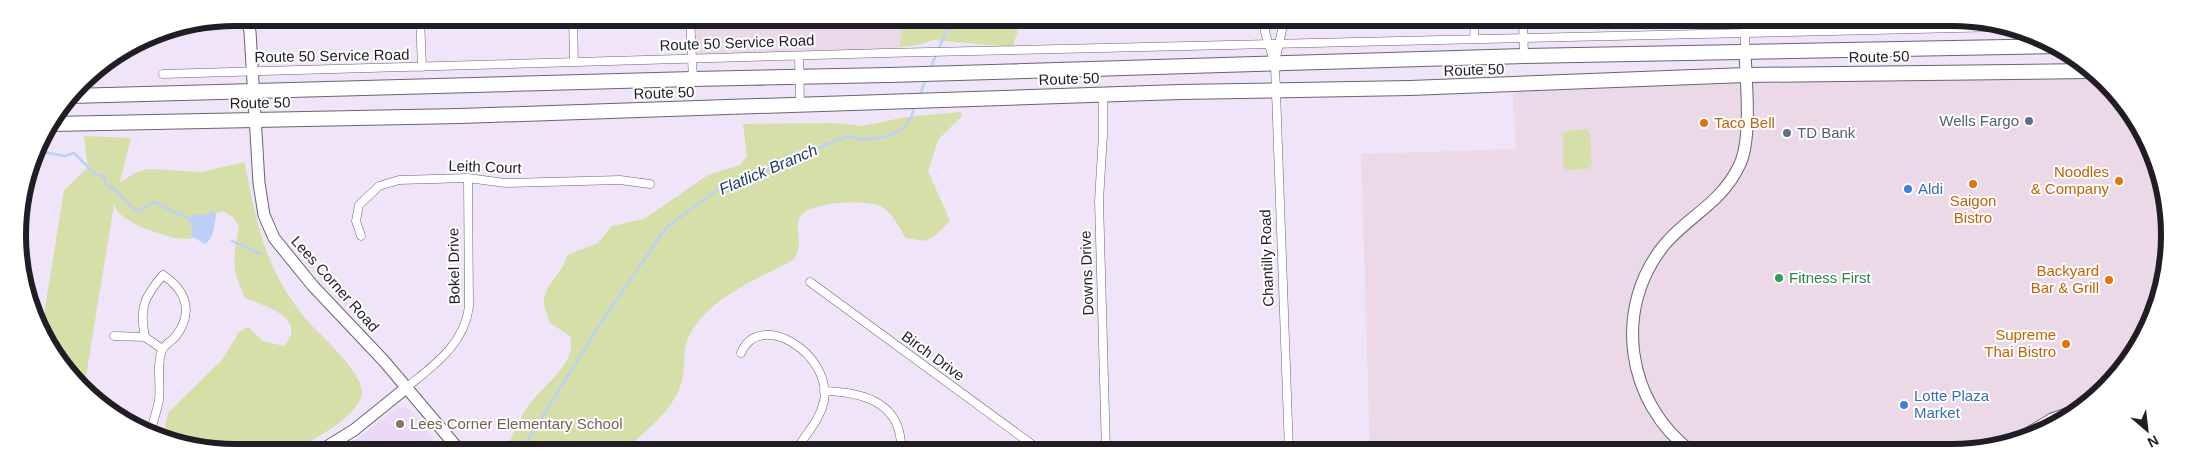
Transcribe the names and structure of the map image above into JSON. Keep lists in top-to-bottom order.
{
  "streets": {
    "highway": ["Route 50"],
    "street": [
      "Route 50 Service Road",
      "Leith Court",
      "Chantilly Road",
      "Bokel Drive",
      "Downs Drive",
      "Lees Corner Road",
      "Birch Drive"
    ]
  },
  "crossings": [
    ["Route 50 Service Road", "Chantilly Road"],
    ["Route 50 Service Road", "Lees Corner Road"],
    ["Route 50", "Chantilly Road"],
    ["Route 50", "Downs Drive"],
    ["Route 50", "Lees Corner Road"],
    ["Leith Court", "Bokel Drive"],
    ["Bokel Drive", "Lees Corner Road"]
  ],
  "water": ["Flatlick Branch"],
  "places": [
    "Wells Fargo",
    "Taco Bell",
    "TD Bank",
    "Noodles & Company",
    "Saigon Bistro",
    "Aldi",
    "Fitness First",
    "Backyard Bar & Grill",
    "Supreme Thai Bistro",
    "Lotte Plaza Market",
    "Lees Corner Elementary School"
  ],
  "north": "bottom right"
}
